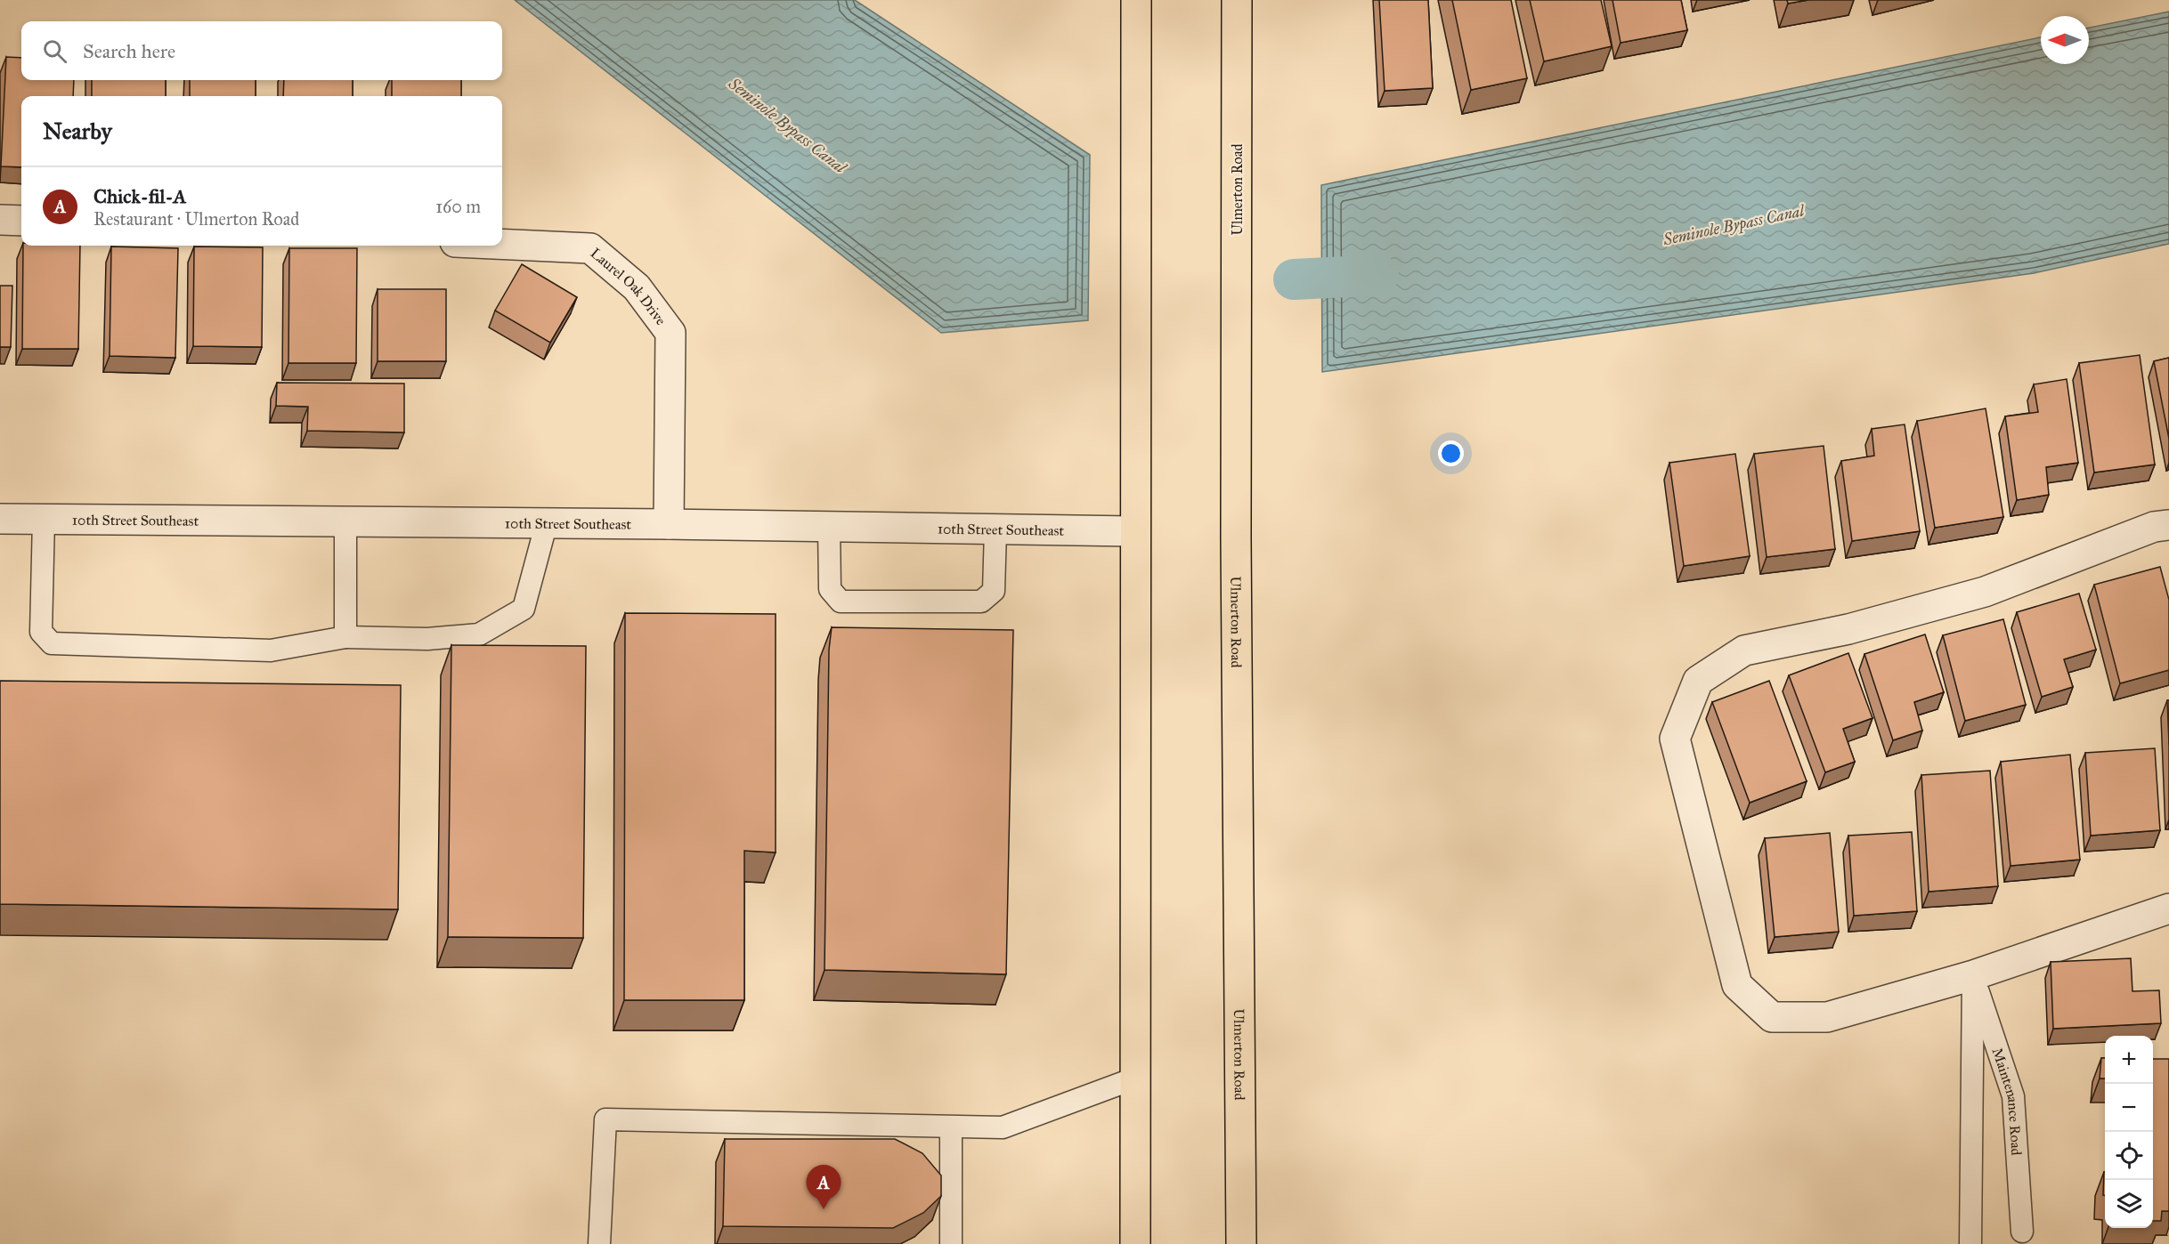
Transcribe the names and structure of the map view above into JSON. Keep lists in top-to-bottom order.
{
  "streets": {
    "main road": ["Ulmerton Road"],
    "street": ["Laurel Oak Drive", "10th Street Southeast"],
    "lane": ["Maintenance Road"]
  },
  "crossings": [
    ["Laurel Oak Drive", "10th Street Southeast"]
  ],
  "water": ["Seminole Bypass Canal"],
  "north": "left",
  "page": {
    "search": "Search here",
    "heading": "Nearby",
    "list": [
      {
        "mark": "A",
        "name": "Chick-fil-A",
        "note": "Restaurant · Ulmerton Road",
        "value": "160 m"
      }
    ],
    "map_buttons": ["+", "−"],
    "pins": "A"
  }
}
